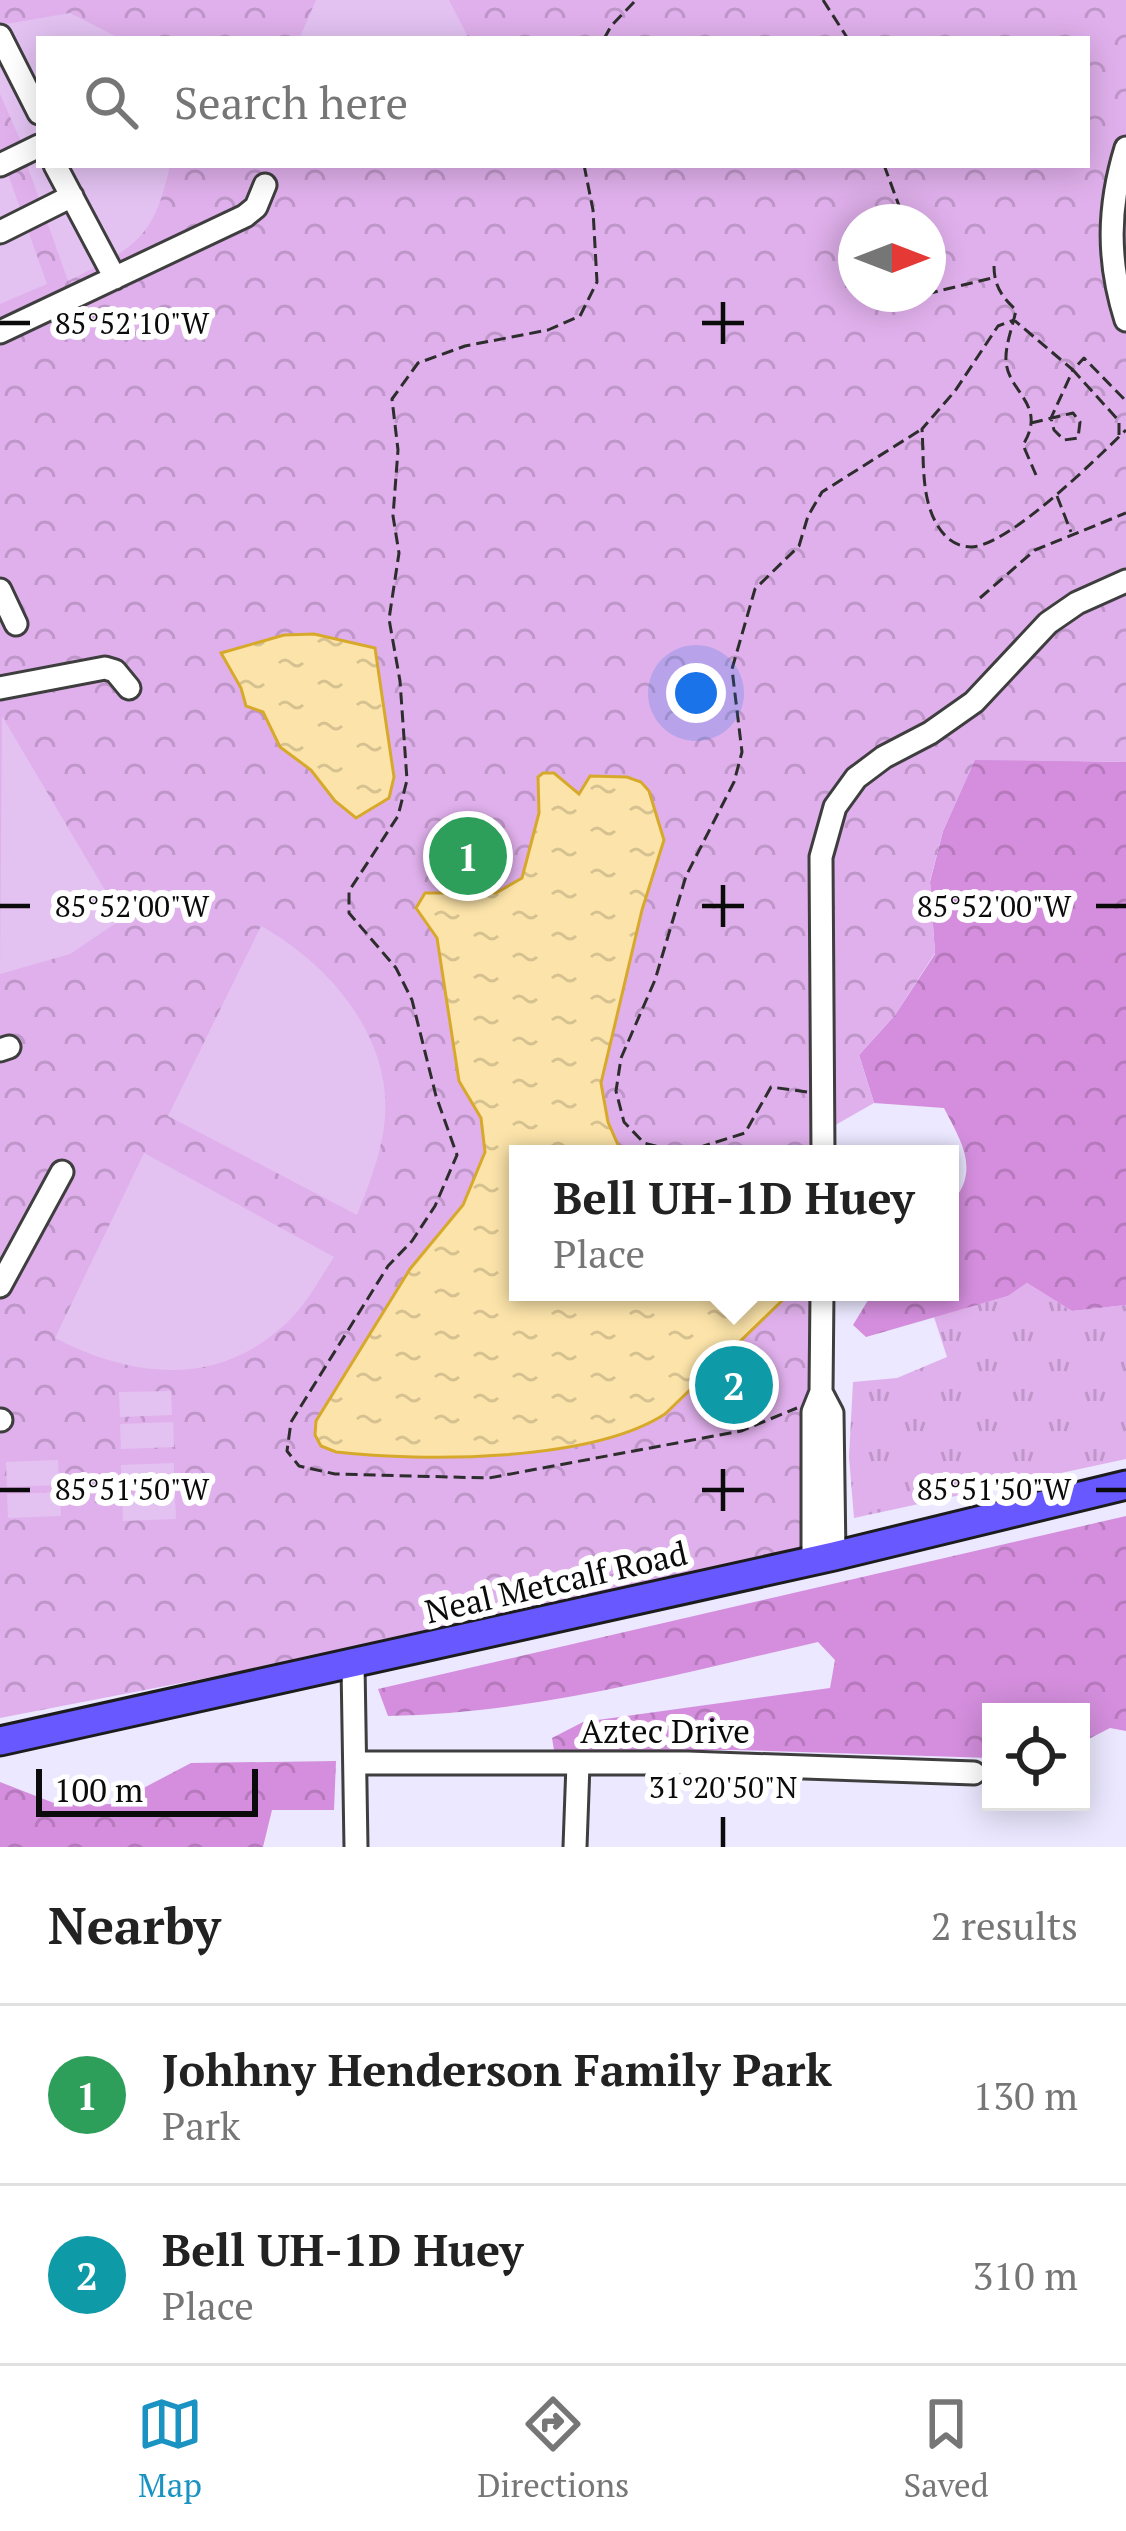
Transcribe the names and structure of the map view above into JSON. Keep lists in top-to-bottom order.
{
  "streets": {
    "main road": ["Neal Metcalf Road"],
    "street": ["Aztec Drive"]
  },
  "scale_bar": "100 m",
  "north": "right",
  "page": {
    "search": "Search here",
    "pins": ["1", "2"],
    "popup": ["Bell UH-1D Huey", "Place"],
    "scale": "100 m",
    "heading": ["Nearby", "2 results"],
    "list": [
      {
        "mark": "1",
        "name": "Johhny Henderson Family Park",
        "note": "Park",
        "value": "130 m"
      },
      {
        "mark": "2",
        "name": "Bell UH-1D Huey",
        "note": "Place",
        "value": "310 m"
      }
    ],
    "nav": ["Map", "Directions", "Saved"]
  },
  "coordinates": [
    "85°52'10\"W",
    "85°52'00\"W",
    "85°51'50\"W",
    "31°20'50\"N"
  ]
}
